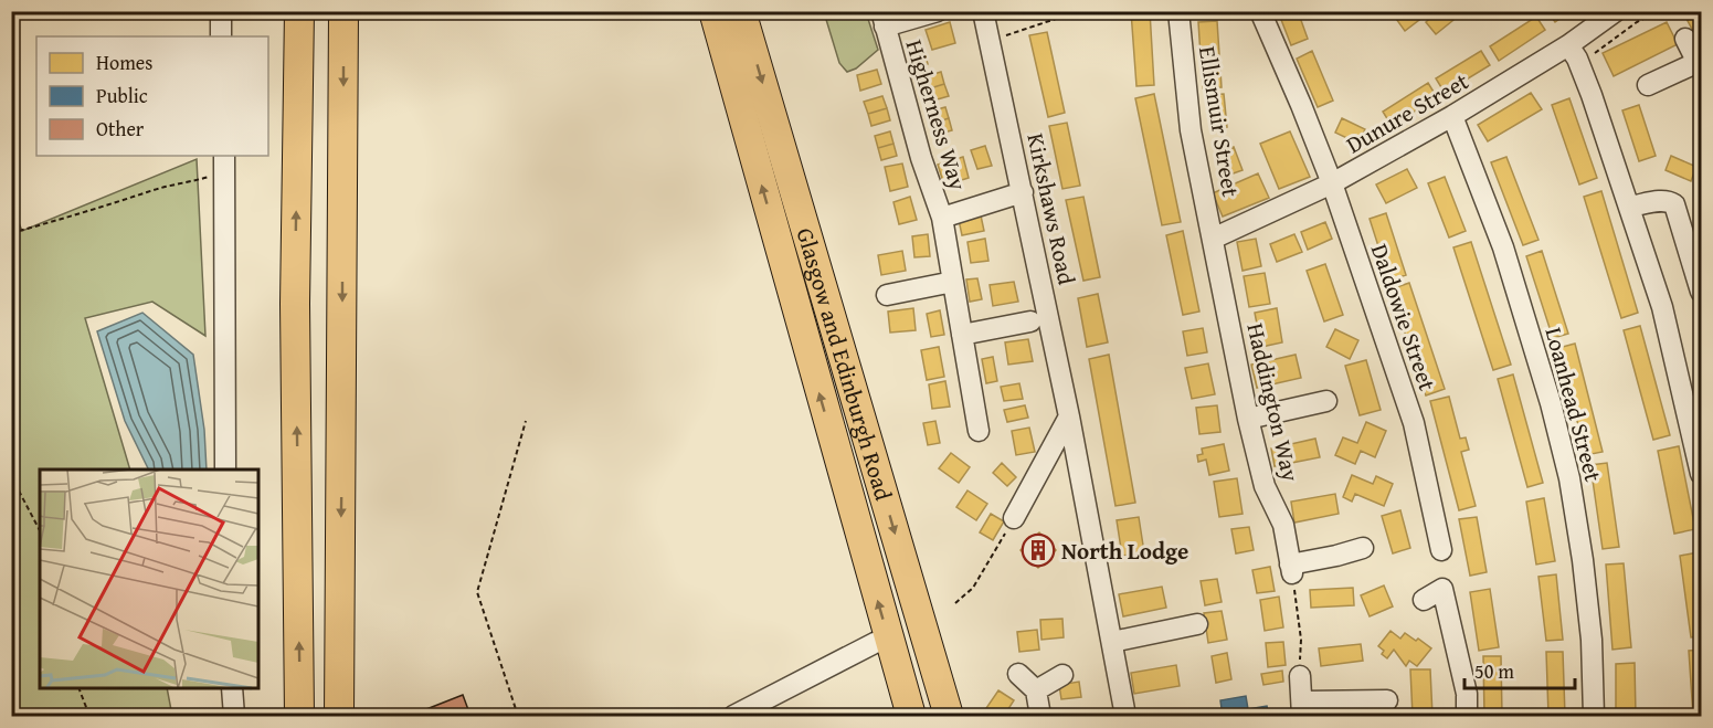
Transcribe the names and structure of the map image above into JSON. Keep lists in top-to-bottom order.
{
  "streets": {
    "highway": ["Glasgow and Edinburgh Road"],
    "street": [
      "Dunure Street",
      "Higherness Way",
      "Ellismuir Street",
      "Kirkshaws Road",
      "Daldowie Street",
      "Haddington Way",
      "Loanhead Street"
    ]
  },
  "crossings": [
    ["Dunure Street", "Ellismuir Street"],
    ["Dunure Street", "Daldowie Street"],
    ["Dunure Street", "Haddington Way"],
    ["Dunure Street", "Loanhead Street"],
    ["Ellismuir Street", "Haddington Way"]
  ],
  "places": {
    "building": ["North Lodge"]
  },
  "legend": ["Homes", "Public", "Other"],
  "scale_bar": "50 m"
}
